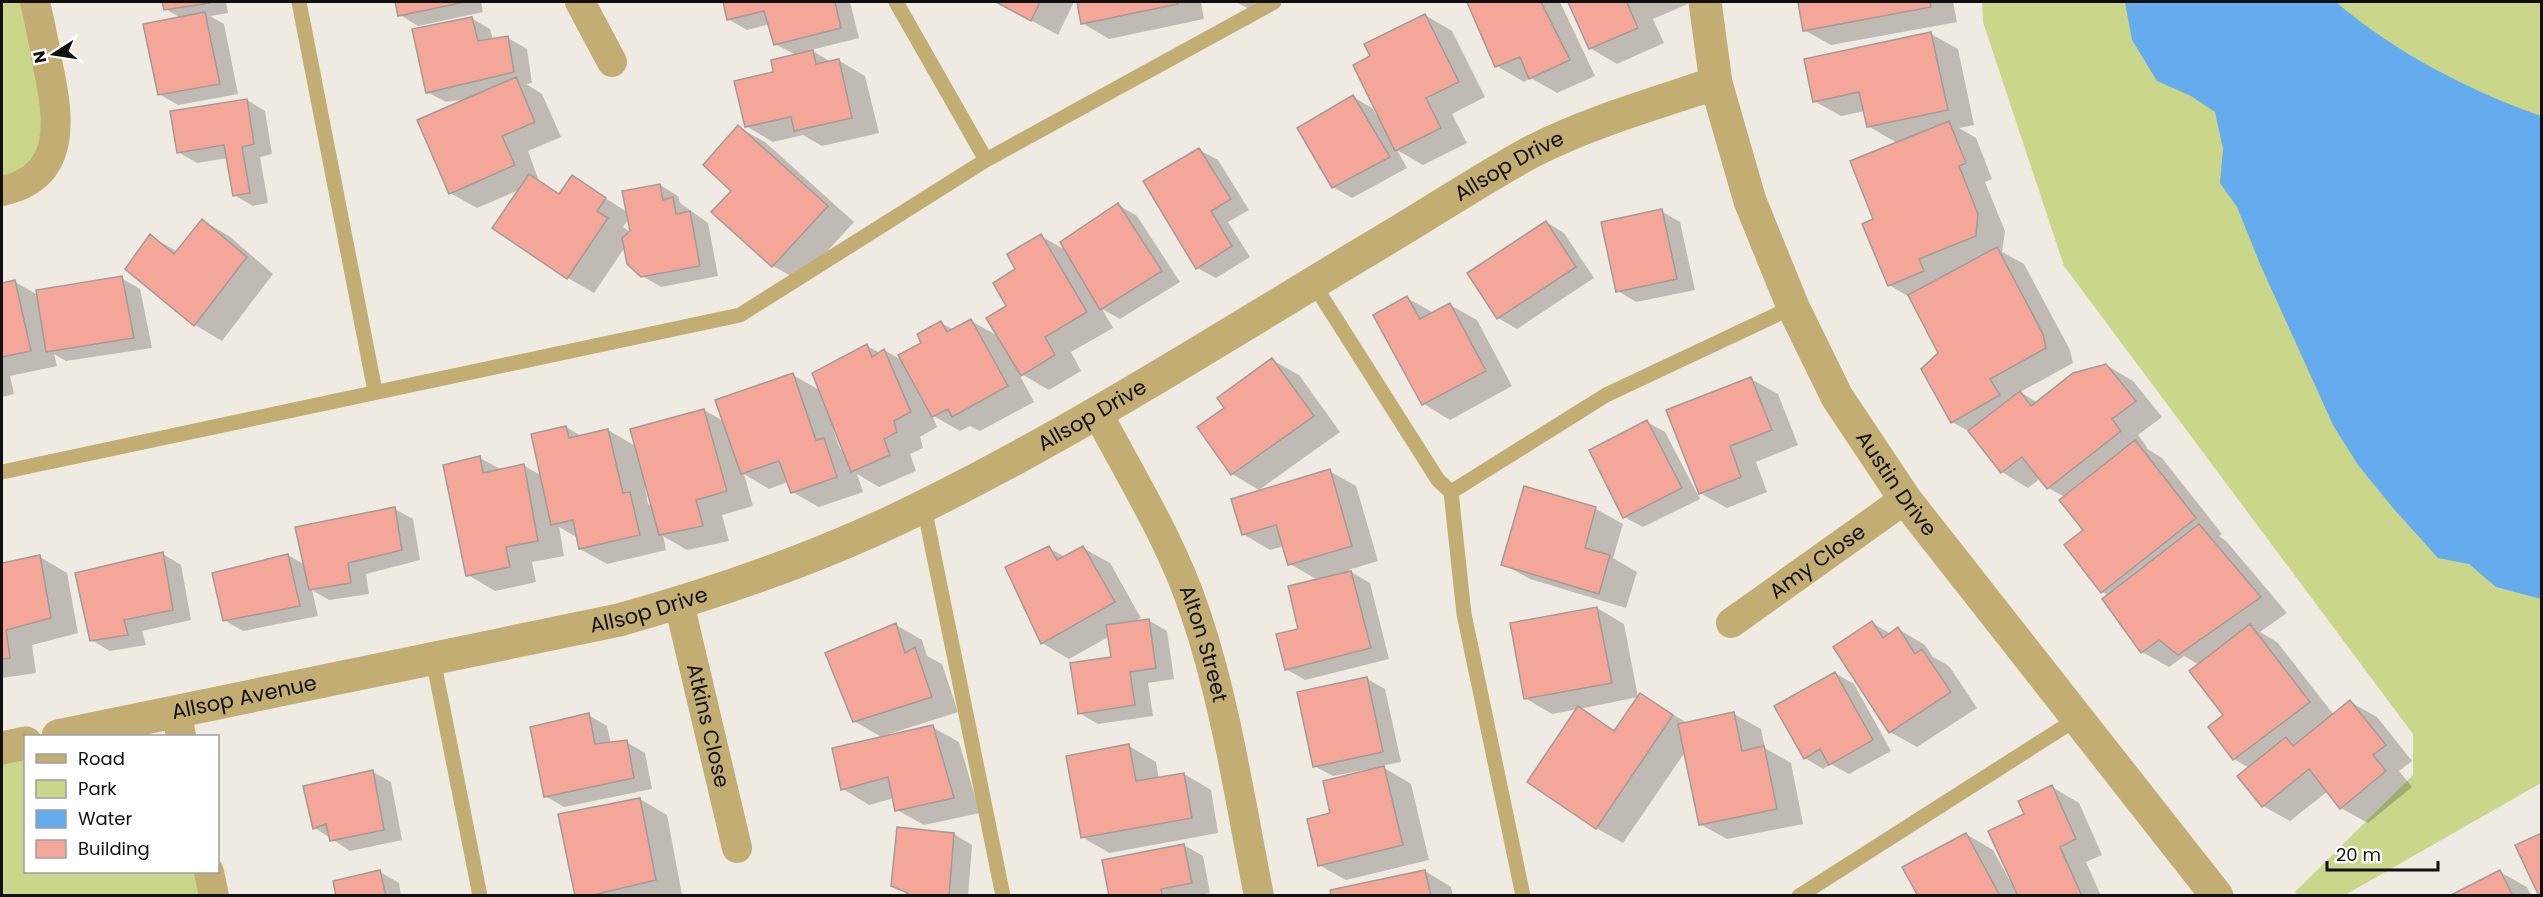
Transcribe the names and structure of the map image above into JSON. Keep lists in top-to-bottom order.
{
  "streets": {
    "street": [
      "Allsop Drive",
      "Austin Drive",
      "Amy Close",
      "Alton Street",
      "Allsop Avenue",
      "Atkins Close"
    ]
  },
  "crossings": [
    ["Allsop Drive", "Austin Drive"],
    ["Allsop Drive", "Alton Street"],
    ["Allsop Drive", "Allsop Avenue"],
    ["Allsop Drive", "Atkins Close"],
    ["Austin Drive", "Amy Close"]
  ],
  "legend": [
    "Road",
    "Park",
    "Water",
    "Building"
  ],
  "scale_bar": "20 m",
  "north": "left"
}
